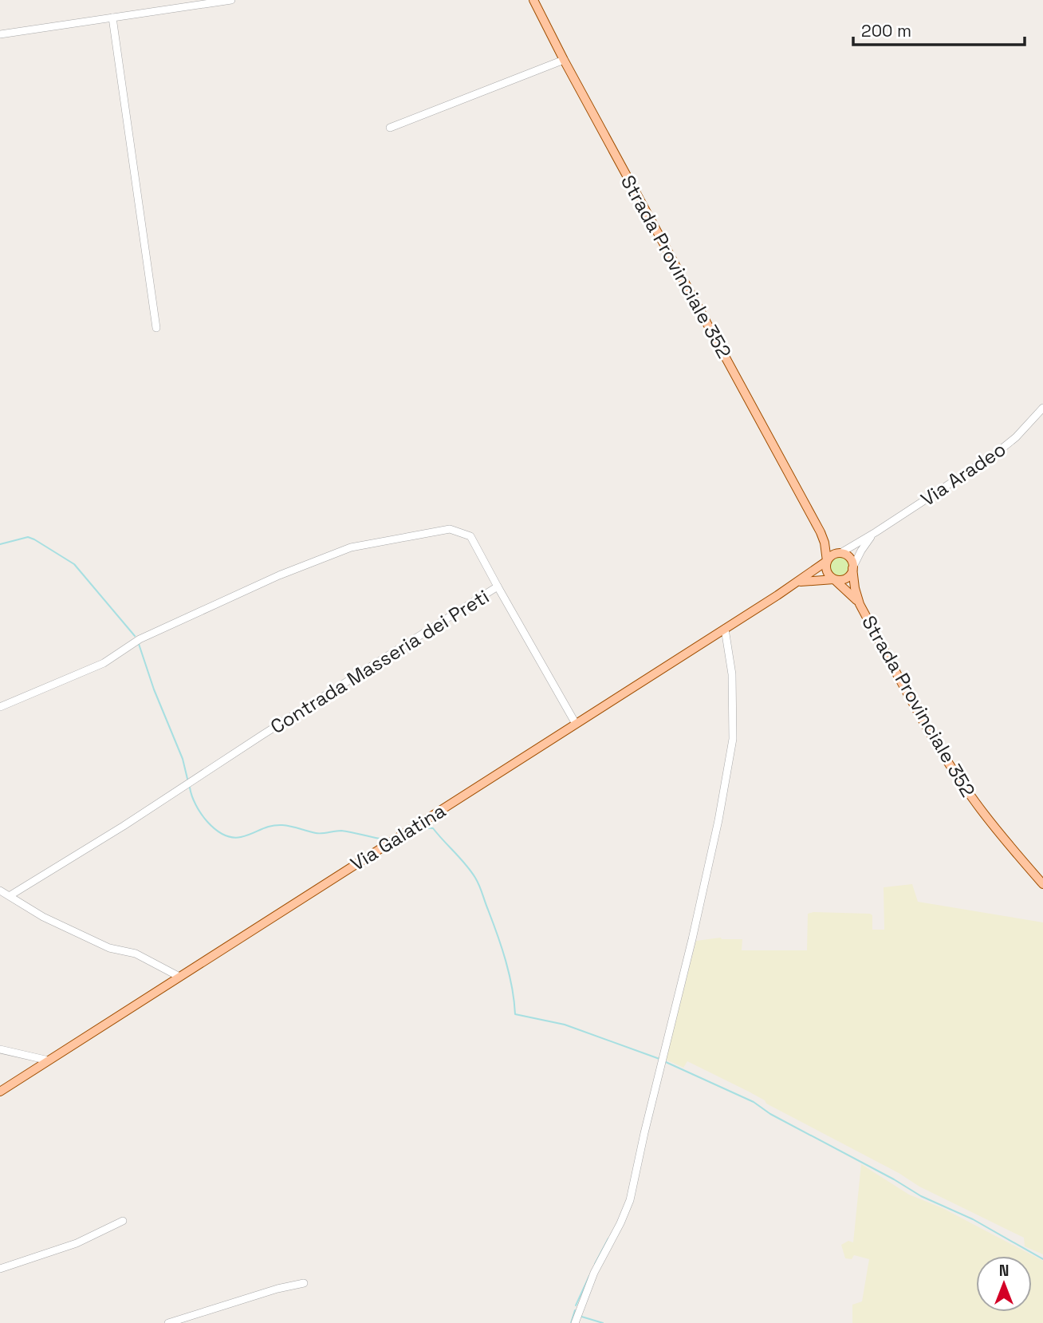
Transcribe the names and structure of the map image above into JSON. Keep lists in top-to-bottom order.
{
  "streets": {
    "main road": ["Strada Provinciale 352", "Via Galatina"],
    "street": ["Via Aradeo", "Contrada Masseria dei Preti"]
  },
  "crossings": [
    ["Strada Provinciale 352", "Via Aradeo"],
    ["Strada Provinciale 352", "Via Galatina"],
    ["Via Aradeo", "Via Galatina"]
  ],
  "scale_bar": "200 m",
  "north": "top"
}
